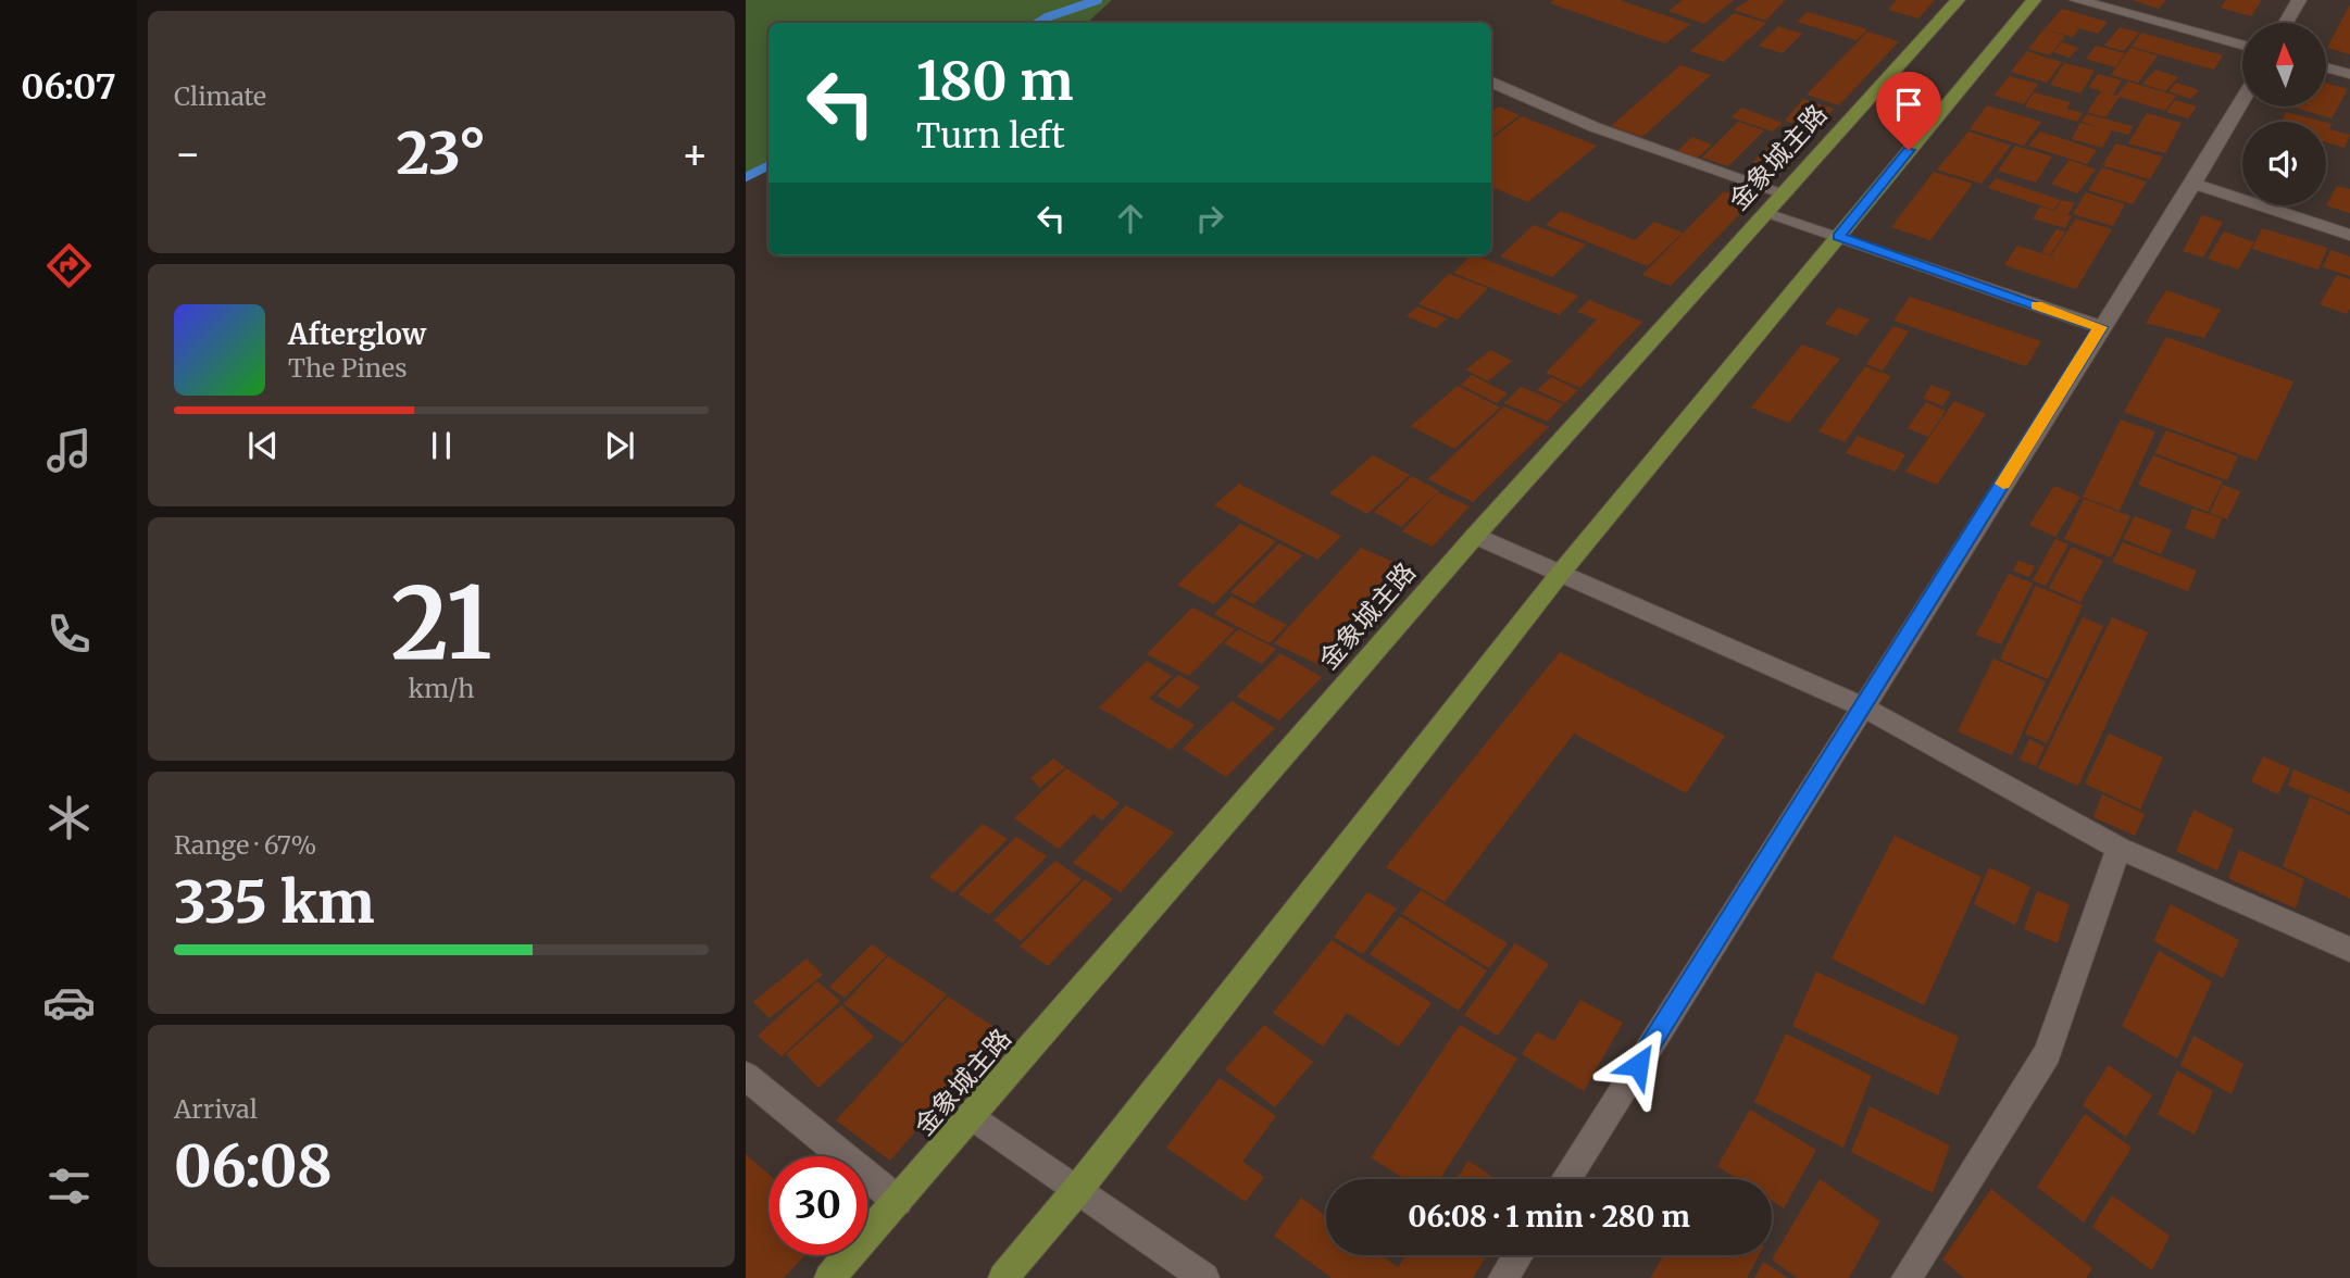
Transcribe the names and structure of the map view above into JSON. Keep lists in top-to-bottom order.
{
  "streets": {
    "main road": ["金象城主路"]
  },
  "north": "top",
  "page": {
    "tabs": "06:07",
    "tile": [
      "Climate",
      ["21", "km/h"],
      ["Range · 67%", "335 km"],
      ["Arrival", "06:08"]
    ],
    "turn": ["180 m", "Turn left"],
    "heat": ["−", "23°", "+"],
    "song": ["Afterglow", "The Pines"],
    "limit": "30",
    "trip": "06:08 · 1 min · 280 m"
  }
}
